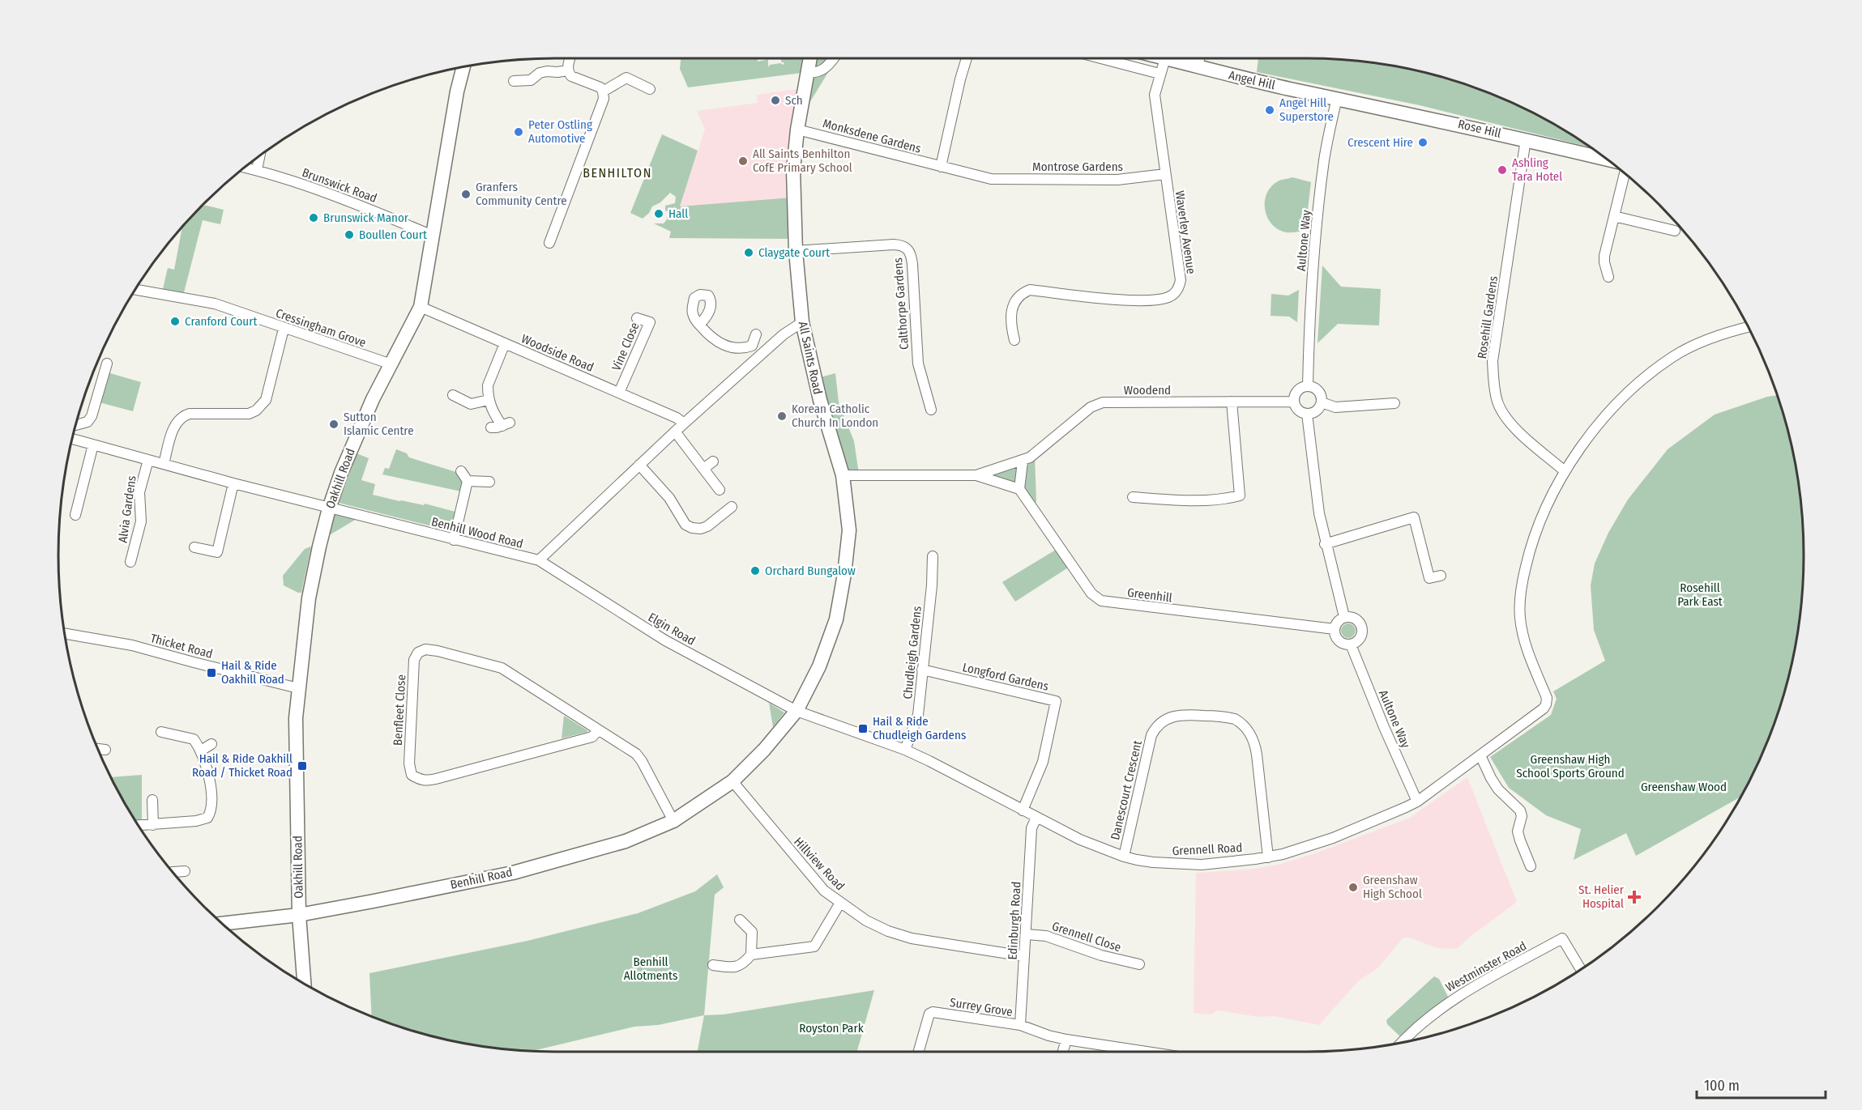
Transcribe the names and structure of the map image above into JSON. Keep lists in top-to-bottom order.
{
  "streets": {
    "street": [
      "Angel Hill",
      "Rose Hill",
      "Monksdene Gardens",
      "Montrose Gardens",
      "Brunswick Road",
      "Waverley Avenue",
      "Aultone Way",
      "Calthorpe Gardens",
      "Rosehill Gardens",
      "Cressingham Grove",
      "Vine Close",
      "Woodside Road",
      "All Saints Road",
      "Woodend",
      "Oakhill Road",
      "Alvia Gardens",
      "Benhill Wood Road",
      "Greenhill",
      "Elgin Road",
      "Thicket Road",
      "Chudleigh Gardens",
      "Longford Gardens",
      "Benfleet Close",
      "Danescourt Crescent",
      "Grennell Road",
      "Hillview Road",
      "Benhill Road",
      "Edinburgh Road",
      "Grennell Close",
      "Westminster Road",
      "Surrey Grove"
    ]
  },
  "crossings": [
    ["Angel Hill", "Rose Hill"],
    ["Angel Hill", "Waverley Avenue"],
    ["Angel Hill", "Aultone Way"],
    ["Rose Hill", "Aultone Way"],
    ["Rose Hill", "Rosehill Gardens"],
    ["Monksdene Gardens", "Montrose Gardens"],
    ["Monksdene Gardens", "All Saints Road"],
    ["Montrose Gardens", "Waverley Avenue"],
    ["Brunswick Road", "Oakhill Road"],
    ["Aultone Way", "Woodend"],
    ["Aultone Way", "Greenhill"],
    ["Aultone Way", "Grennell Road"],
    ["Calthorpe Gardens", "All Saints Road"],
    ["Rosehill Gardens", "Grennell Road"],
    ["Cressingham Grove", "Oakhill Road"],
    ["Vine Close", "Woodside Road"],
    ["Woodside Road", "Oakhill Road"],
    ["All Saints Road", "Woodend"],
    ["All Saints Road", "Elgin Road"],
    ["All Saints Road", "Grennell Road"],
    ["All Saints Road", "Hillview Road"],
    ["All Saints Road", "Benhill Road"],
    ["Woodend", "Greenhill"],
    ["Oakhill Road", "Benhill Wood Road"],
    ["Oakhill Road", "Thicket Road"],
    ["Oakhill Road", "Benhill Road"],
    ["Alvia Gardens", "Benhill Wood Road"],
    ["Benhill Wood Road", "Elgin Road"],
    ["Elgin Road", "Grennell Road"],
    ["Chudleigh Gardens", "Longford Gardens"],
    ["Chudleigh Gardens", "Grennell Road"],
    ["Longford Gardens", "Grennell Road"],
    ["Benfleet Close", "Benhill Road"],
    ["Danescourt Crescent", "Grennell Road"],
    ["Grennell Road", "Edinburgh Road"],
    ["Hillview Road", "Benhill Road"],
    ["Hillview Road", "Edinburgh Road"],
    ["Edinburgh Road", "Grennell Close"],
    ["Edinburgh Road", "Surrey Grove"]
  ],
  "districts": ["BENHILTON"],
  "parks": [
    "Rosehill Park East",
    "Greenshaw High School Sports Ground",
    "Greenshaw Wood",
    "Benhill Allotments",
    "Royston Park"
  ],
  "places": {
    "other": [
      "Sch",
      "Angel Hill Superstore",
      "Peter Ostling Automotive",
      "Crescent Hire",
      "All Saints Benhilton CofE Primary School",
      "Ashling Tara Hotel",
      "Granfers Community Centre",
      "Hall",
      "Brunswick Manor",
      "Boullen Court",
      "Claygate Court",
      "Cranford Court",
      "Korean Catholic Church In London",
      "Sutton Islamic Centre",
      "Orchard Bungalow",
      "Greenshaw High School"
    ],
    "transit": ["Hail & Ride Oakhill Road", "Hail & Ride Chudleigh Gardens", "Hail & Ride Oakhill Road / Thicket Road"],
    "health": ["St. Helier Hospital"]
  },
  "scale_bar": "100 m"
}
